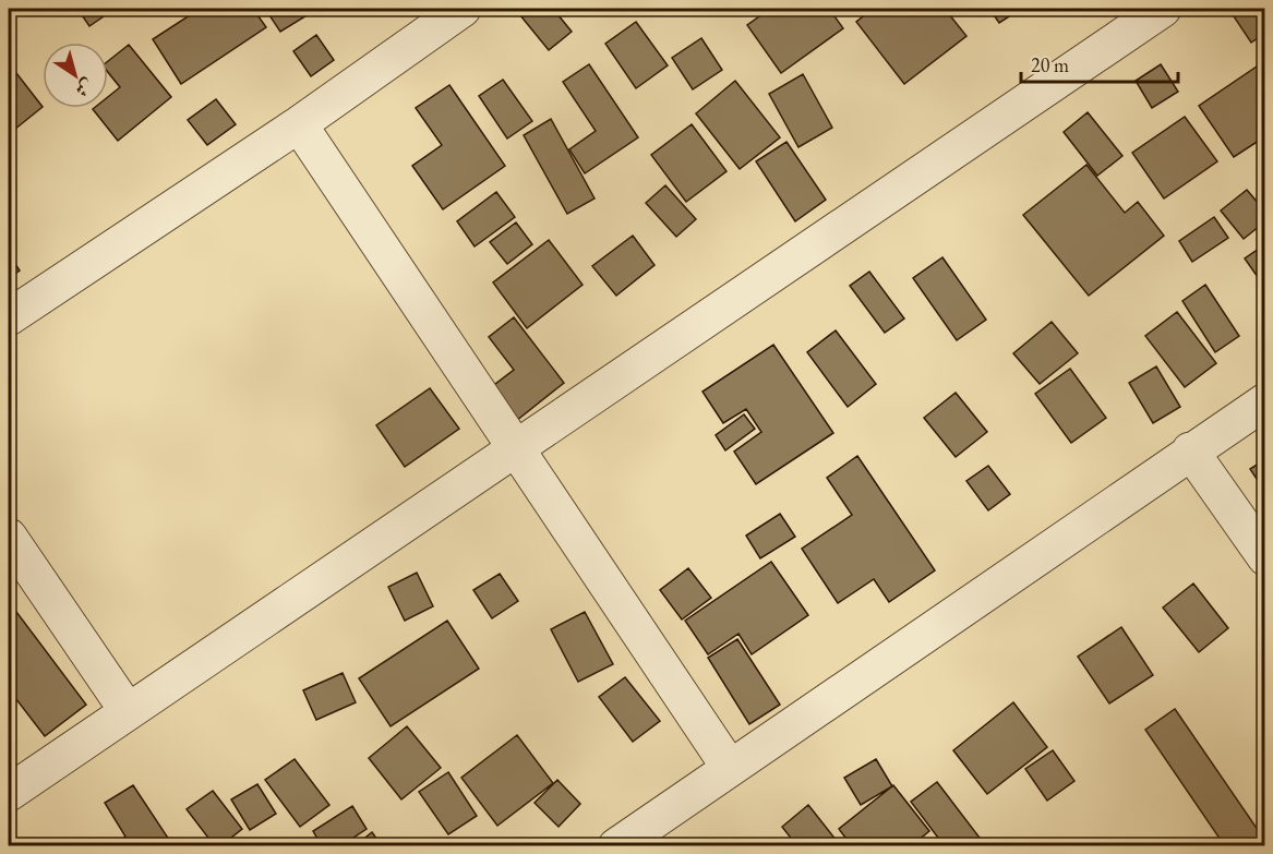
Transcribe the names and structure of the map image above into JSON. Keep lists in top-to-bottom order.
{
  "scale_bar": "20 m",
  "north": "bottom right"
}
